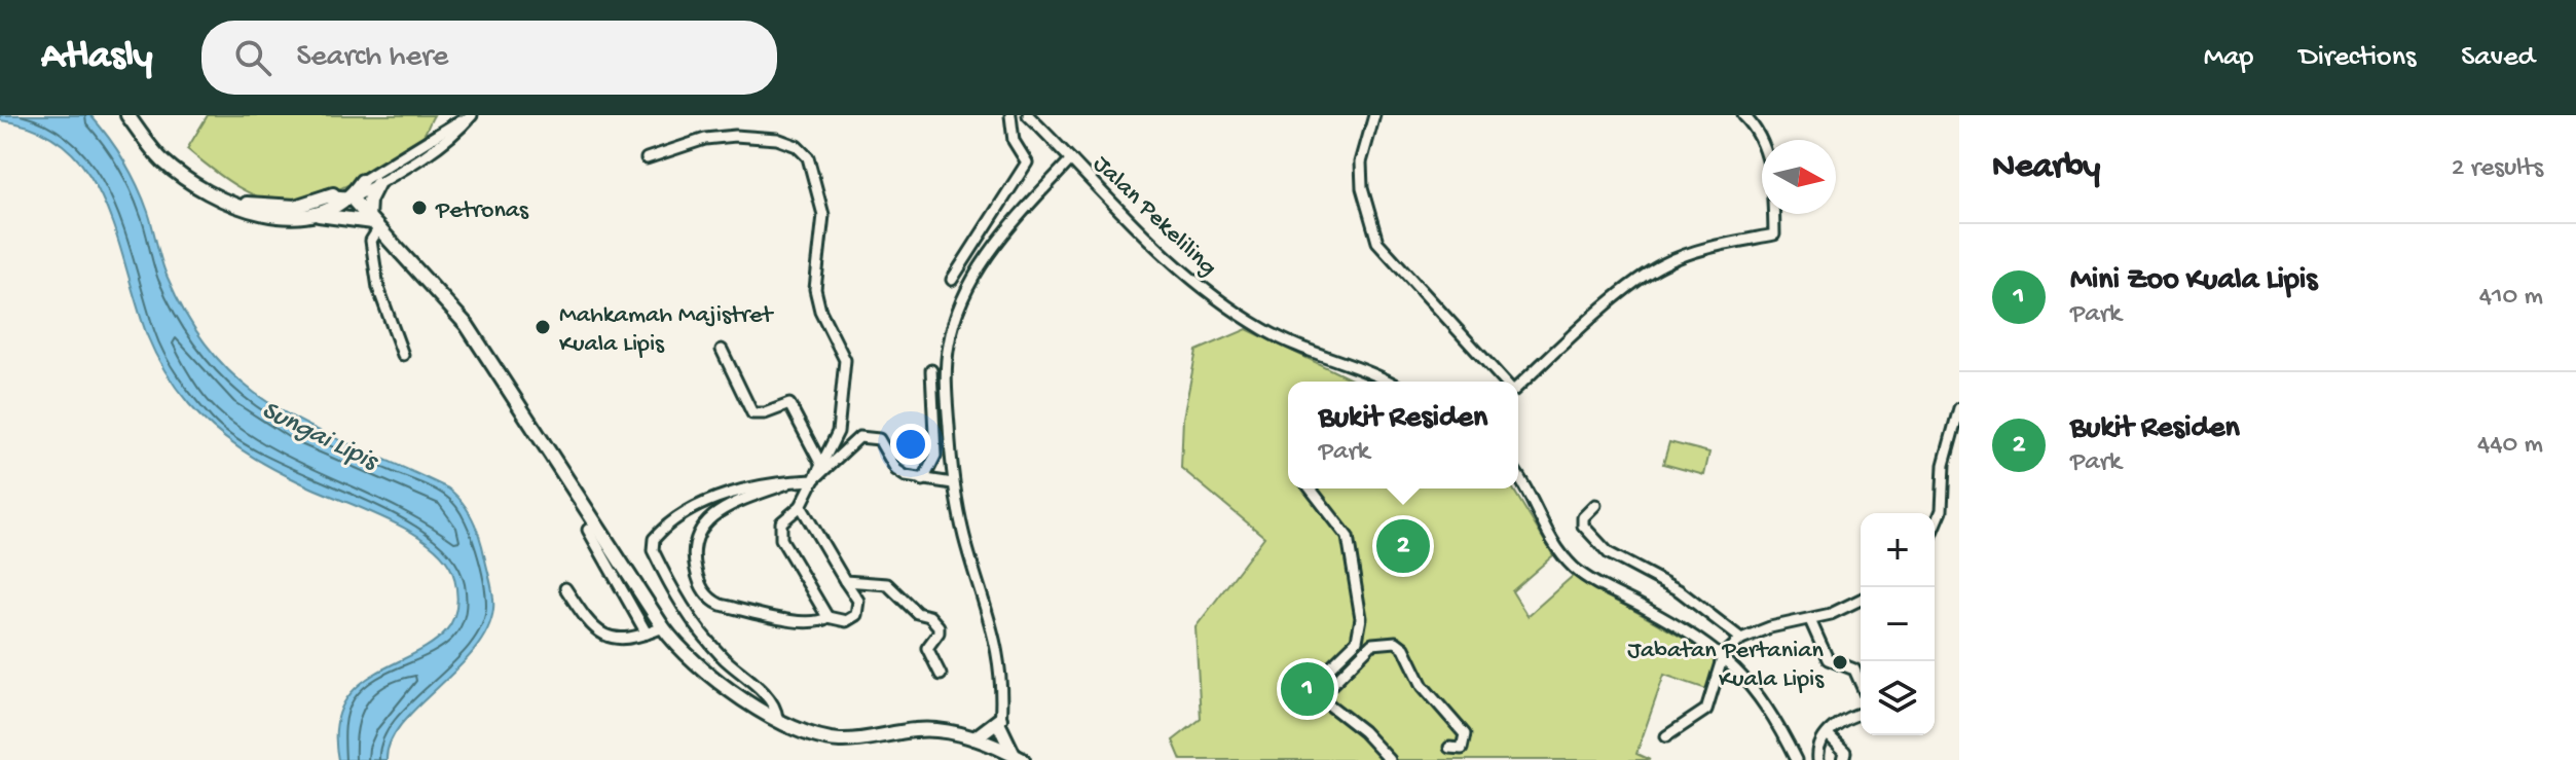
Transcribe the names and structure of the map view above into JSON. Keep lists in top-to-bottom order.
{
  "streets": {
    "street": ["Jalan Pekeliling"]
  },
  "water": ["Sungai Lipis"],
  "places": ["Petronas", "Mahkamah Majistret Kuala Lipis", "Jabatan Pertanian Kuala Lipis"],
  "north": "right",
  "page": {
    "header": "Atlasly",
    "search": "Search here",
    "nav": ["Map", "Directions", "Saved"],
    "heading": ["Nearby", "2 results"],
    "list": [
      {
        "mark": "1",
        "name": "Mini Zoo Kuala Lipis",
        "note": "Park",
        "value": "410 m"
      },
      {
        "mark": "2",
        "name": "Bukit Residen",
        "note": "Park",
        "value": "440 m"
      }
    ],
    "popup": ["Bukit Residen", "Park"],
    "map_buttons": ["+", "−"],
    "pins": ["2", "1"]
  }
}
